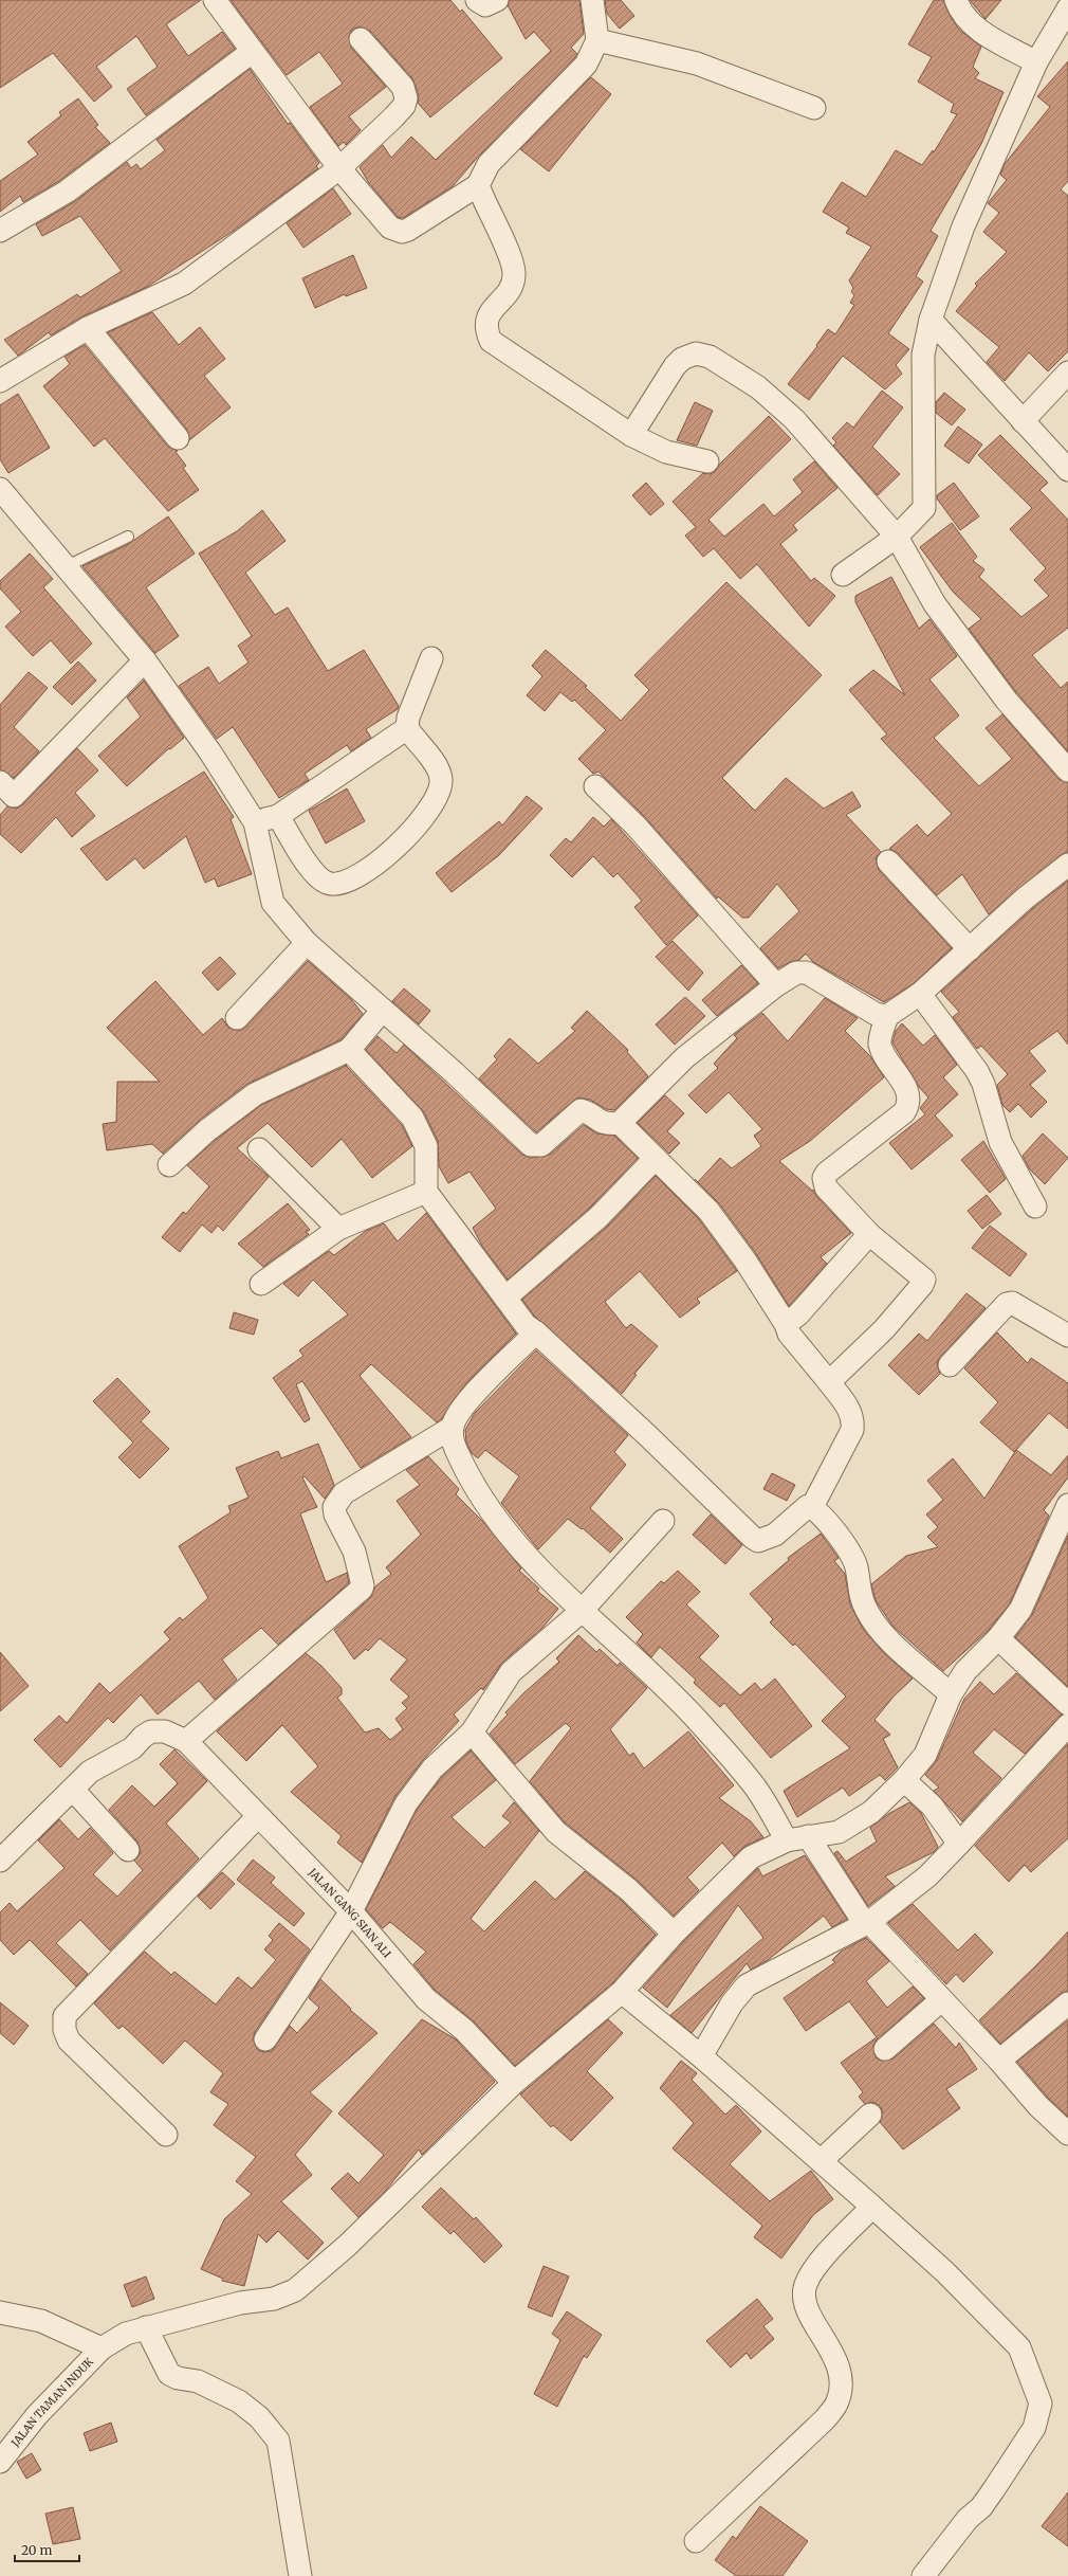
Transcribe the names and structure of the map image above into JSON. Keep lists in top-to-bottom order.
{
  "streets": {
    "street": ["JALAN GANG SIAN ALI", "JALAN TAMAN INDUK"]
  },
  "scale_bar": "20 m"
}
